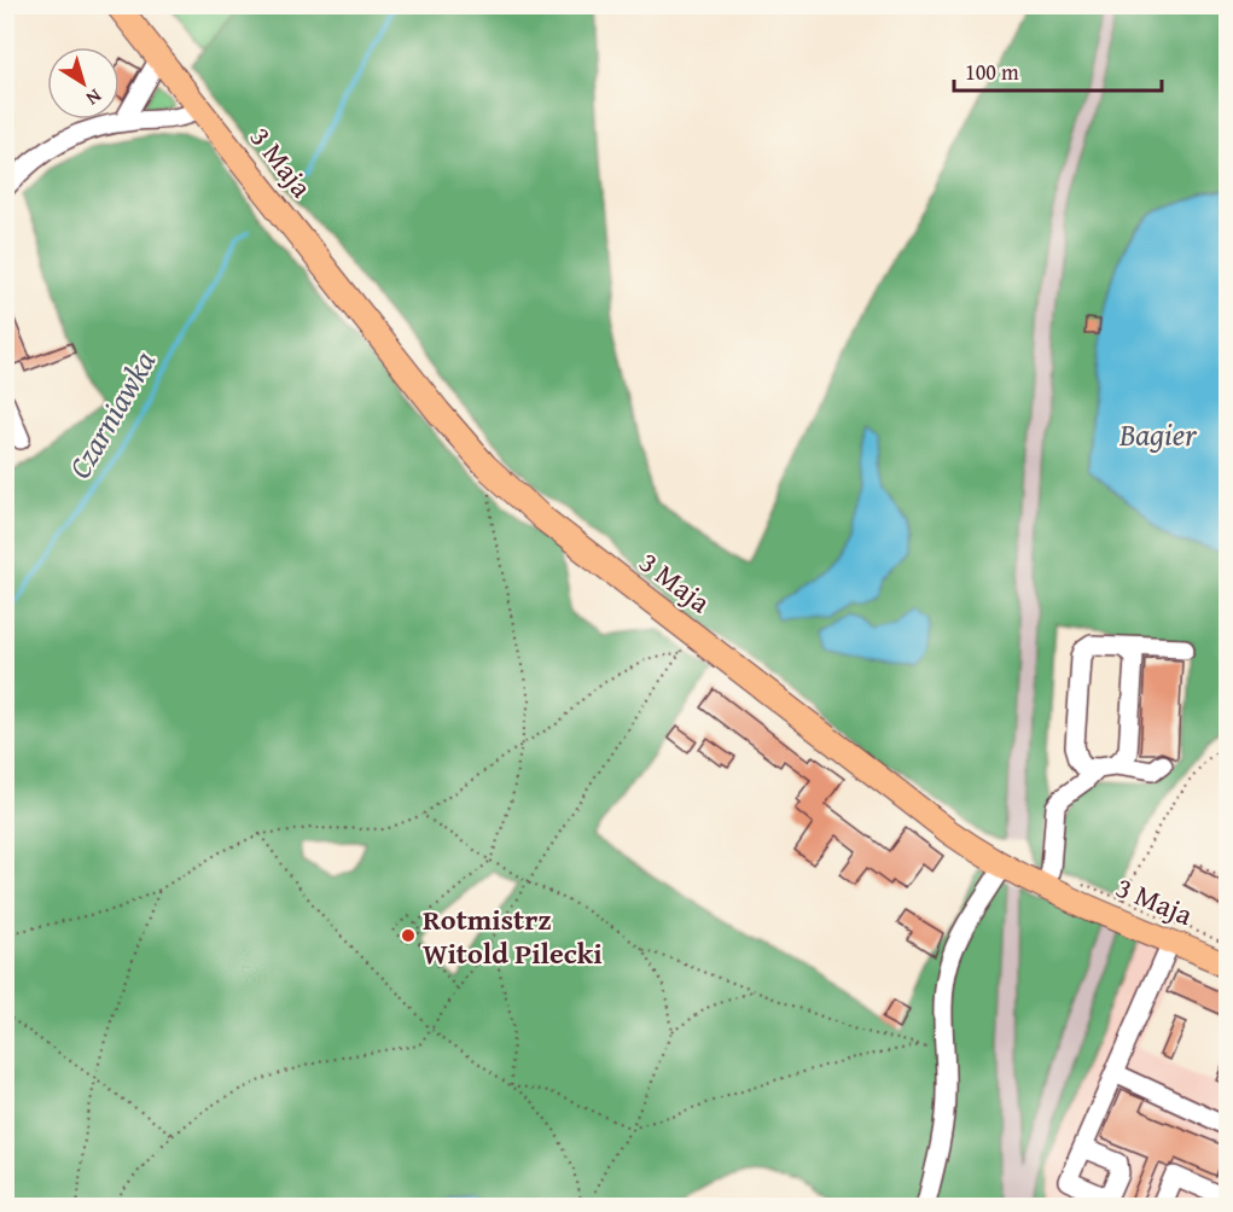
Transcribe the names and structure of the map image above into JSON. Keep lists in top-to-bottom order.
{
  "streets": {
    "main road": ["3 Maja"]
  },
  "water": ["Czarniawka", "Bagier"],
  "places": ["Rotmistrz Witold Pilecki"],
  "scale_bar": "100 m",
  "north": "bottom right"
}
